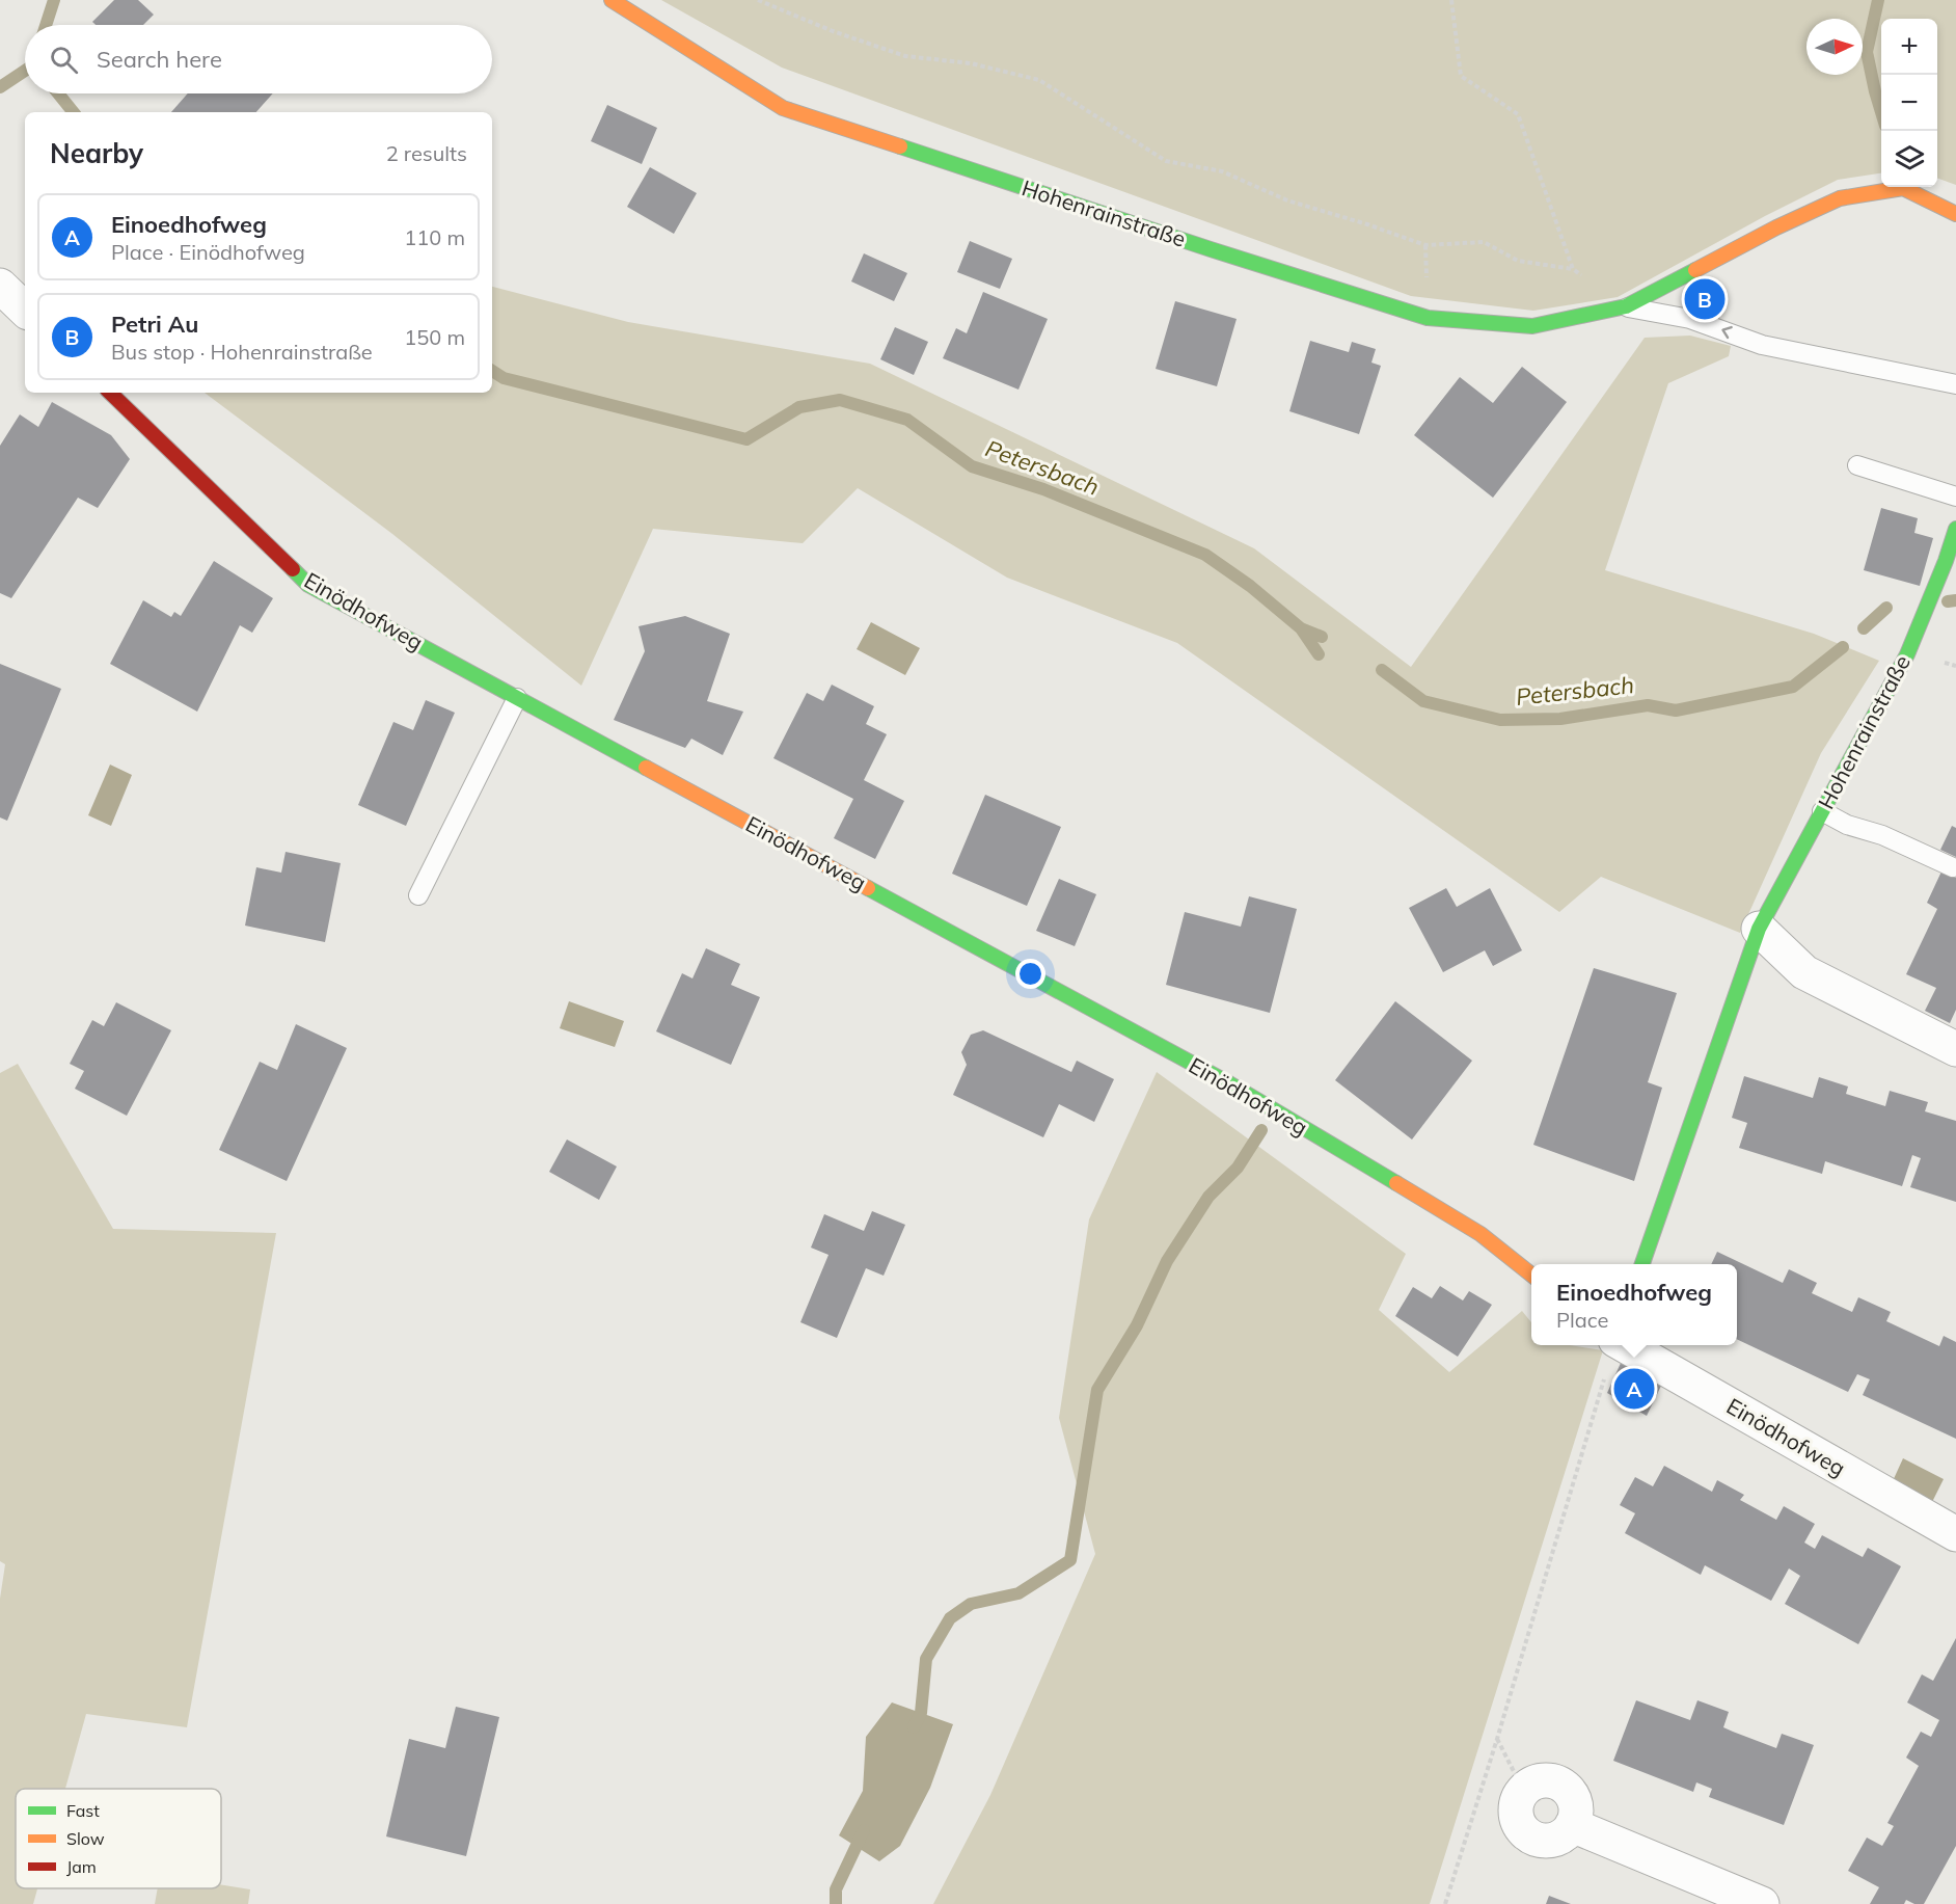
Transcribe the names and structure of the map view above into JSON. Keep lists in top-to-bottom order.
{
  "streets": {
    "street": ["Hohenrainstraße", "Einödhofweg"]
  },
  "water": ["Petersbach"],
  "legend": ["Fast", "Slow", "Jam"],
  "north": "right",
  "page": {
    "map_buttons": ["+", "−"],
    "search": "Search here",
    "heading": ["Nearby", "2 results"],
    "list": [
      {
        "mark": "A",
        "name": "Einoedhofweg",
        "note": "Place · Einödhofweg",
        "value": "110 m"
      },
      {
        "mark": "B",
        "name": "Petri Au",
        "note": "Bus stop · Hohenrainstraße",
        "value": "150 m"
      }
    ],
    "pins": ["B", "A"],
    "popup": ["Einoedhofweg", "Place"]
  }
}
